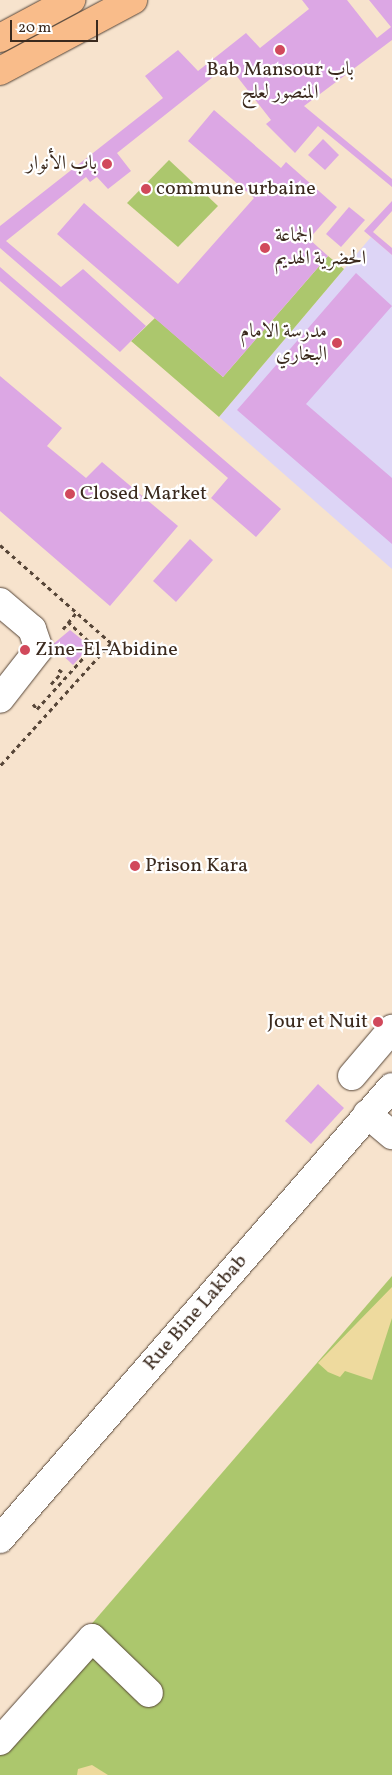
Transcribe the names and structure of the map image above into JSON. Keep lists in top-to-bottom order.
{
  "streets": {
    "street": ["Rue Bine Lakbab"]
  },
  "places": [
    "Bab Mansour باب المنصور لعلج",
    "باب الأنوار",
    "commune urbaine",
    "الجماعة الحضرية الهديم",
    "مدرسة الامام البخاري",
    "Closed Market",
    "Zine-El-Abidine",
    "Prison Kara",
    "Jour et Nuit"
  ],
  "scale_bar": "20 m"
}
